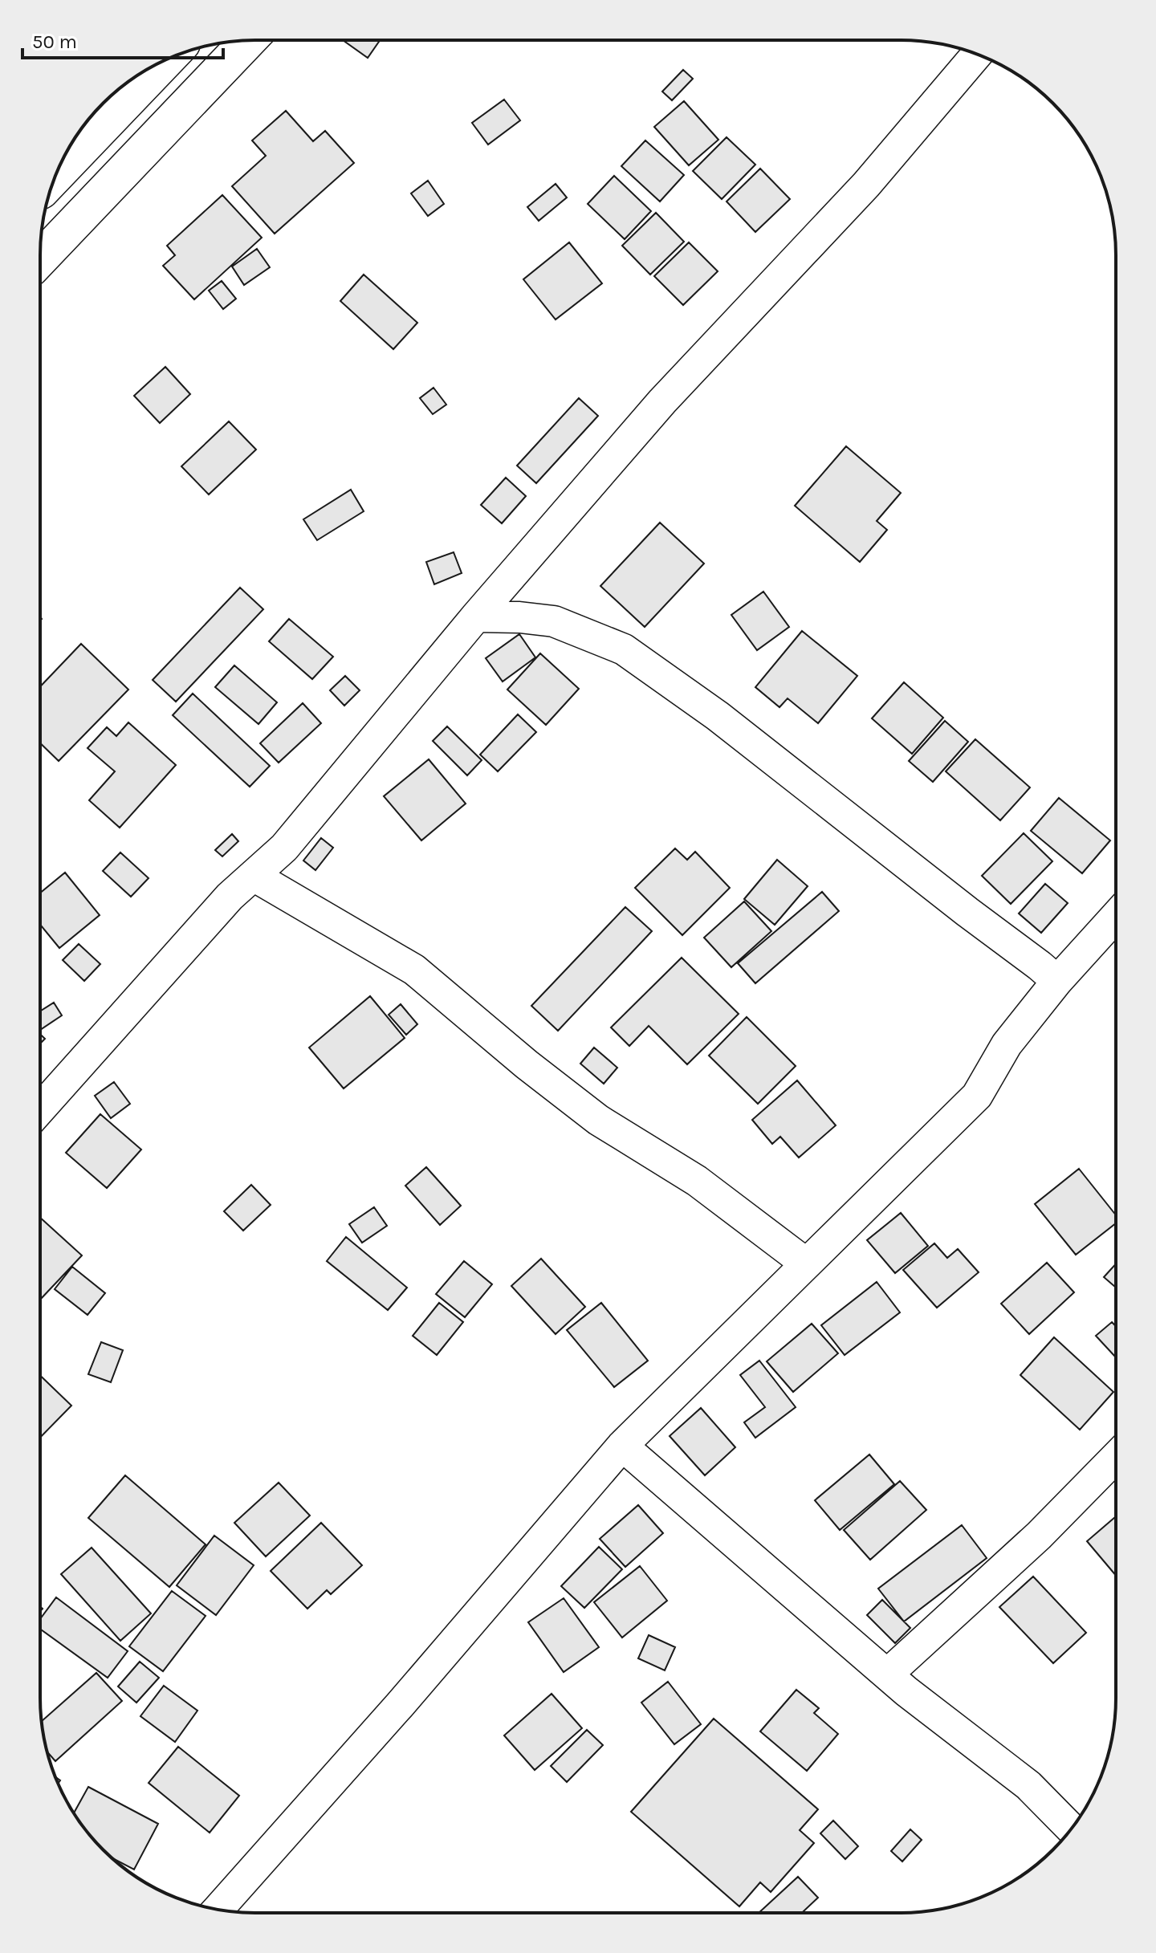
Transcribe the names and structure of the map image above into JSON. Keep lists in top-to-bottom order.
{
  "scale_bar": "50 m"
}
